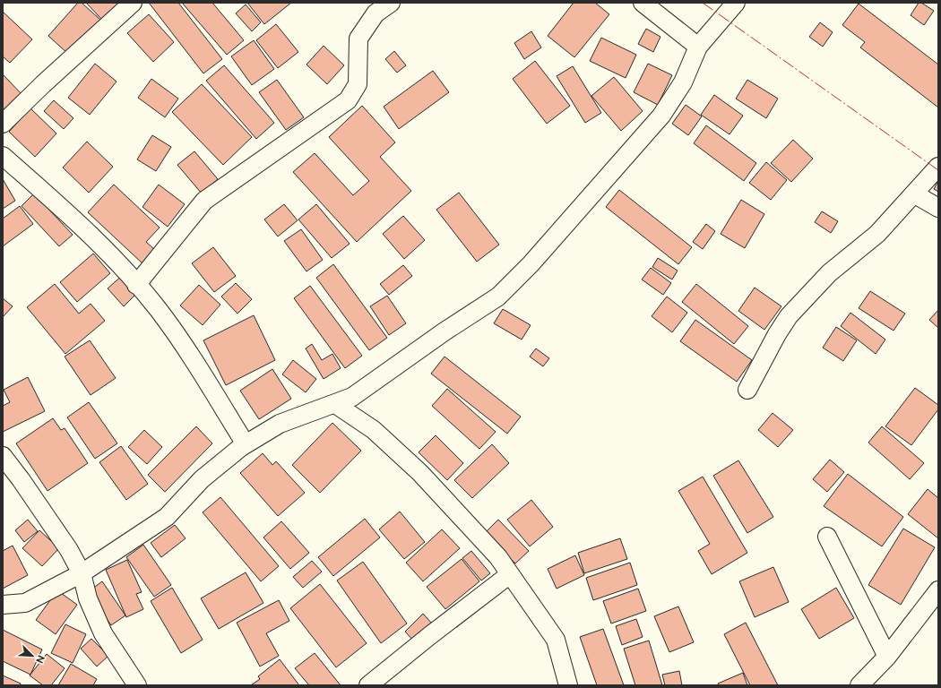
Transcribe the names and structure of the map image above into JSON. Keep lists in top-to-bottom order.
{
  "north": "bottom right"
}
